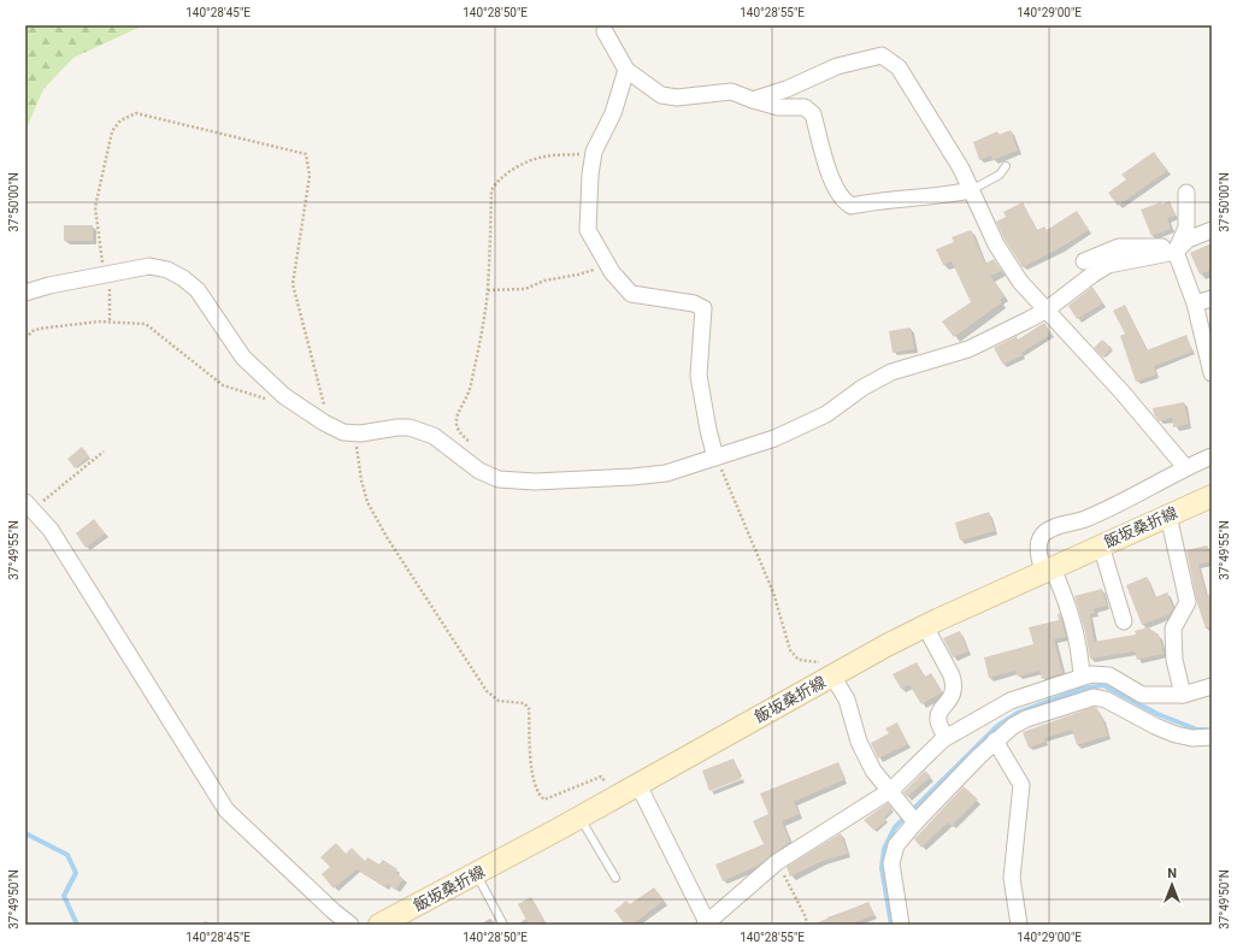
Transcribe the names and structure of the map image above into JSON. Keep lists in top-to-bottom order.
{
  "streets": {
    "main road": ["飯坂桑折線"]
  },
  "north": "top",
  "coordinates": [
    "140°28'45\"E",
    "140°28'50\"E",
    "140°28'55\"E",
    "140°29'00\"E",
    "37°50'00\"N",
    "37°49'55\"N",
    "37°49'50\"N"
  ]
}
